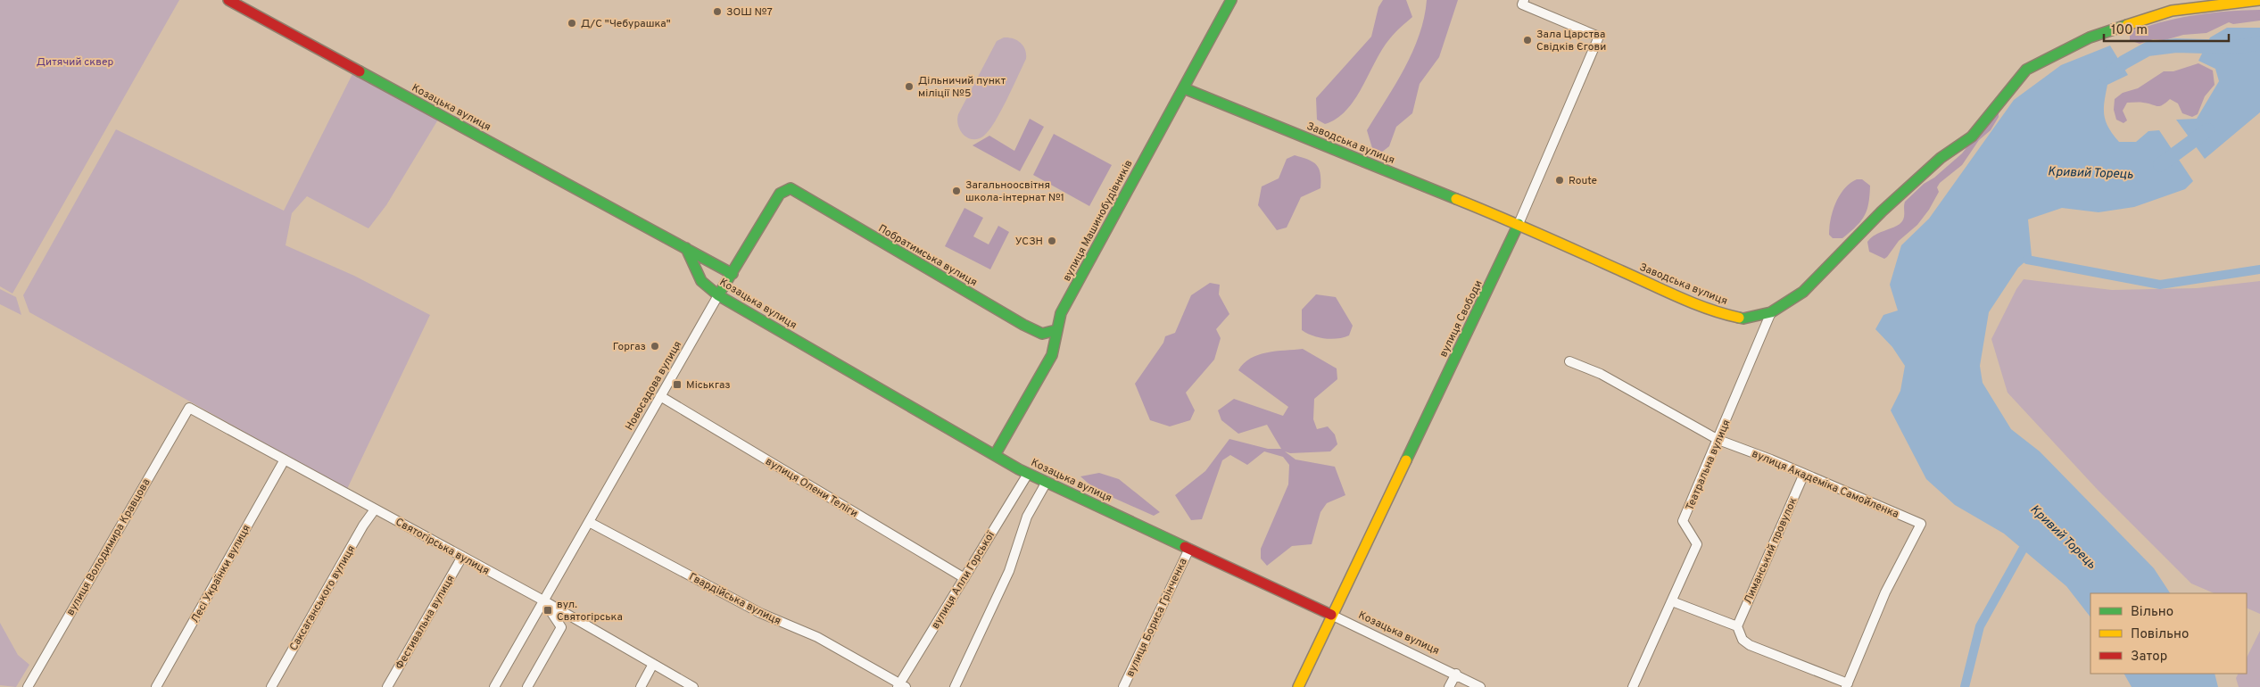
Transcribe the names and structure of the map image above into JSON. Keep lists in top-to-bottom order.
{
  "streets": {
    "street": [
      "Козацька вулиця",
      "Заводська вулиця",
      "вулиця Машинобудівників",
      "Побратимська вулиця",
      "вулиця Свободи",
      "Новосадова вулиця",
      "Театральна вулиця",
      "вулиця Академіка Самойленка",
      "вулиця Олени Теліги",
      "Святогірська вулиця",
      "вулиця Володимира Кравцова",
      "Лиманський провулок",
      "Лесі Українки вулиця",
      "вулиця Алли Горської",
      "Саксаганського вулиця",
      "Гвардійська вулиця",
      "вулиця Бориса Грінченка",
      "Фестивальна вулиця"
    ]
  },
  "crossings": [
    ["Козацька вулиця", "вулиця Машинобудівників"],
    ["Козацька вулиця", "вулиця Свободи"],
    ["Козацька вулиця", "Новосадова вулиця"],
    ["Козацька вулиця", "вулиця Алли Горської"],
    ["Козацька вулиця", "вулиця Бориса Грінченка"],
    ["Заводська вулиця", "вулиця Машинобудівників"],
    ["Заводська вулиця", "вулиця Свободи"],
    ["Заводська вулиця", "Театральна вулиця"],
    ["вулиця Машинобудівників", "Побратимська вулиця"],
    ["Побратимська вулиця", "Новосадова вулиця"],
    ["Новосадова вулиця", "вулиця Олени Теліги"],
    ["Новосадова вулиця", "Святогірська вулиця"],
    ["Новосадова вулиця", "Гвардійська вулиця"],
    ["Театральна вулиця", "вулиця Академіка Самойленка"],
    ["вулиця Академіка Самойленка", "Лиманський провулок"],
    ["вулиця Олени Теліги", "вулиця Алли Горської"],
    ["Святогірська вулиця", "вулиця Володимира Кравцова"],
    ["Святогірська вулиця", "Лесі Українки вулиця"],
    ["Святогірська вулиця", "Саксаганського вулиця"],
    ["Святогірська вулиця", "Фестивальна вулиця"],
    ["вулиця Алли Горської", "Гвардійська вулиця"]
  ],
  "water": ["Кривий Торець"],
  "parks": ["Дитячий сквер"],
  "places": {
    "other": [
      "ЗОШ №7",
      "Д/С \"Чебурашка\"",
      "Зала Царства Свідків Єгови",
      "Дільничий пункт міліції №5",
      "Route",
      "Загальноосвітня школа-інтернат №1",
      "УСЗН",
      "Горгаз"
    ],
    "transit": ["Міськгаз", "вул. Святогірська"]
  },
  "legend": ["Вільно", "Повільно", "Затор"],
  "scale_bar": "100 m"
}
